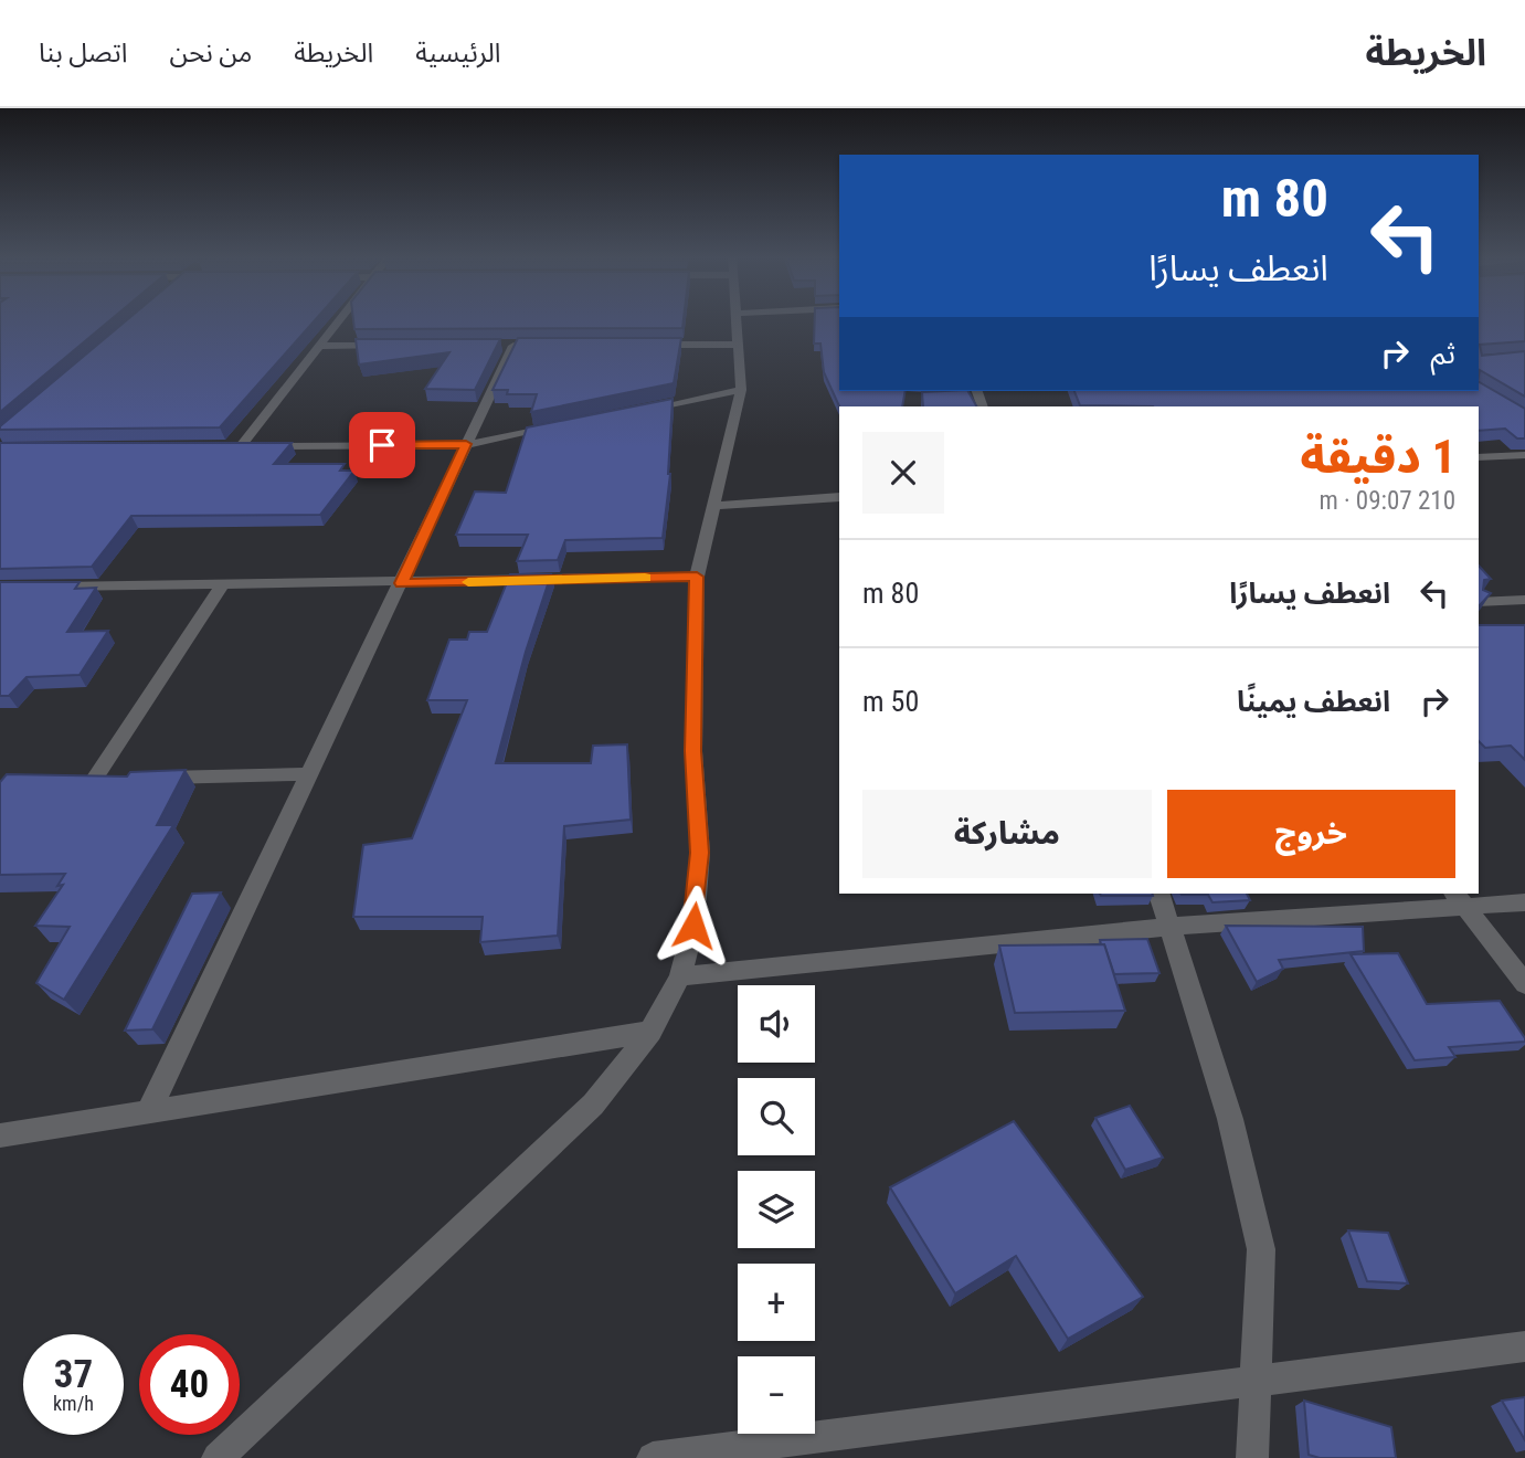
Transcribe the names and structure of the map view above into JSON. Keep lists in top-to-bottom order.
{
  "page": {
    "header": "الخريطة",
    "nav": [
      "الرئيسية",
      "الخريطة",
      "من نحن",
      "اتصل بنا"
    ],
    "turn": ["80 m", "انعطف يسارًا"],
    "then": "ثم",
    "heading": ["1 دقيقة", "210 m · 09:07"],
    "list": [
      {
        "name": "انعطف يسارًا",
        "value": "80 m"
      },
      {
        "name": "انعطف يمينًا",
        "value": "50 m"
      }
    ],
    "buttons": ["خروج", "مشاركة"],
    "map_buttons": ["+", "−"],
    "speed": "37 km/h",
    "limit": "40"
  }
}
